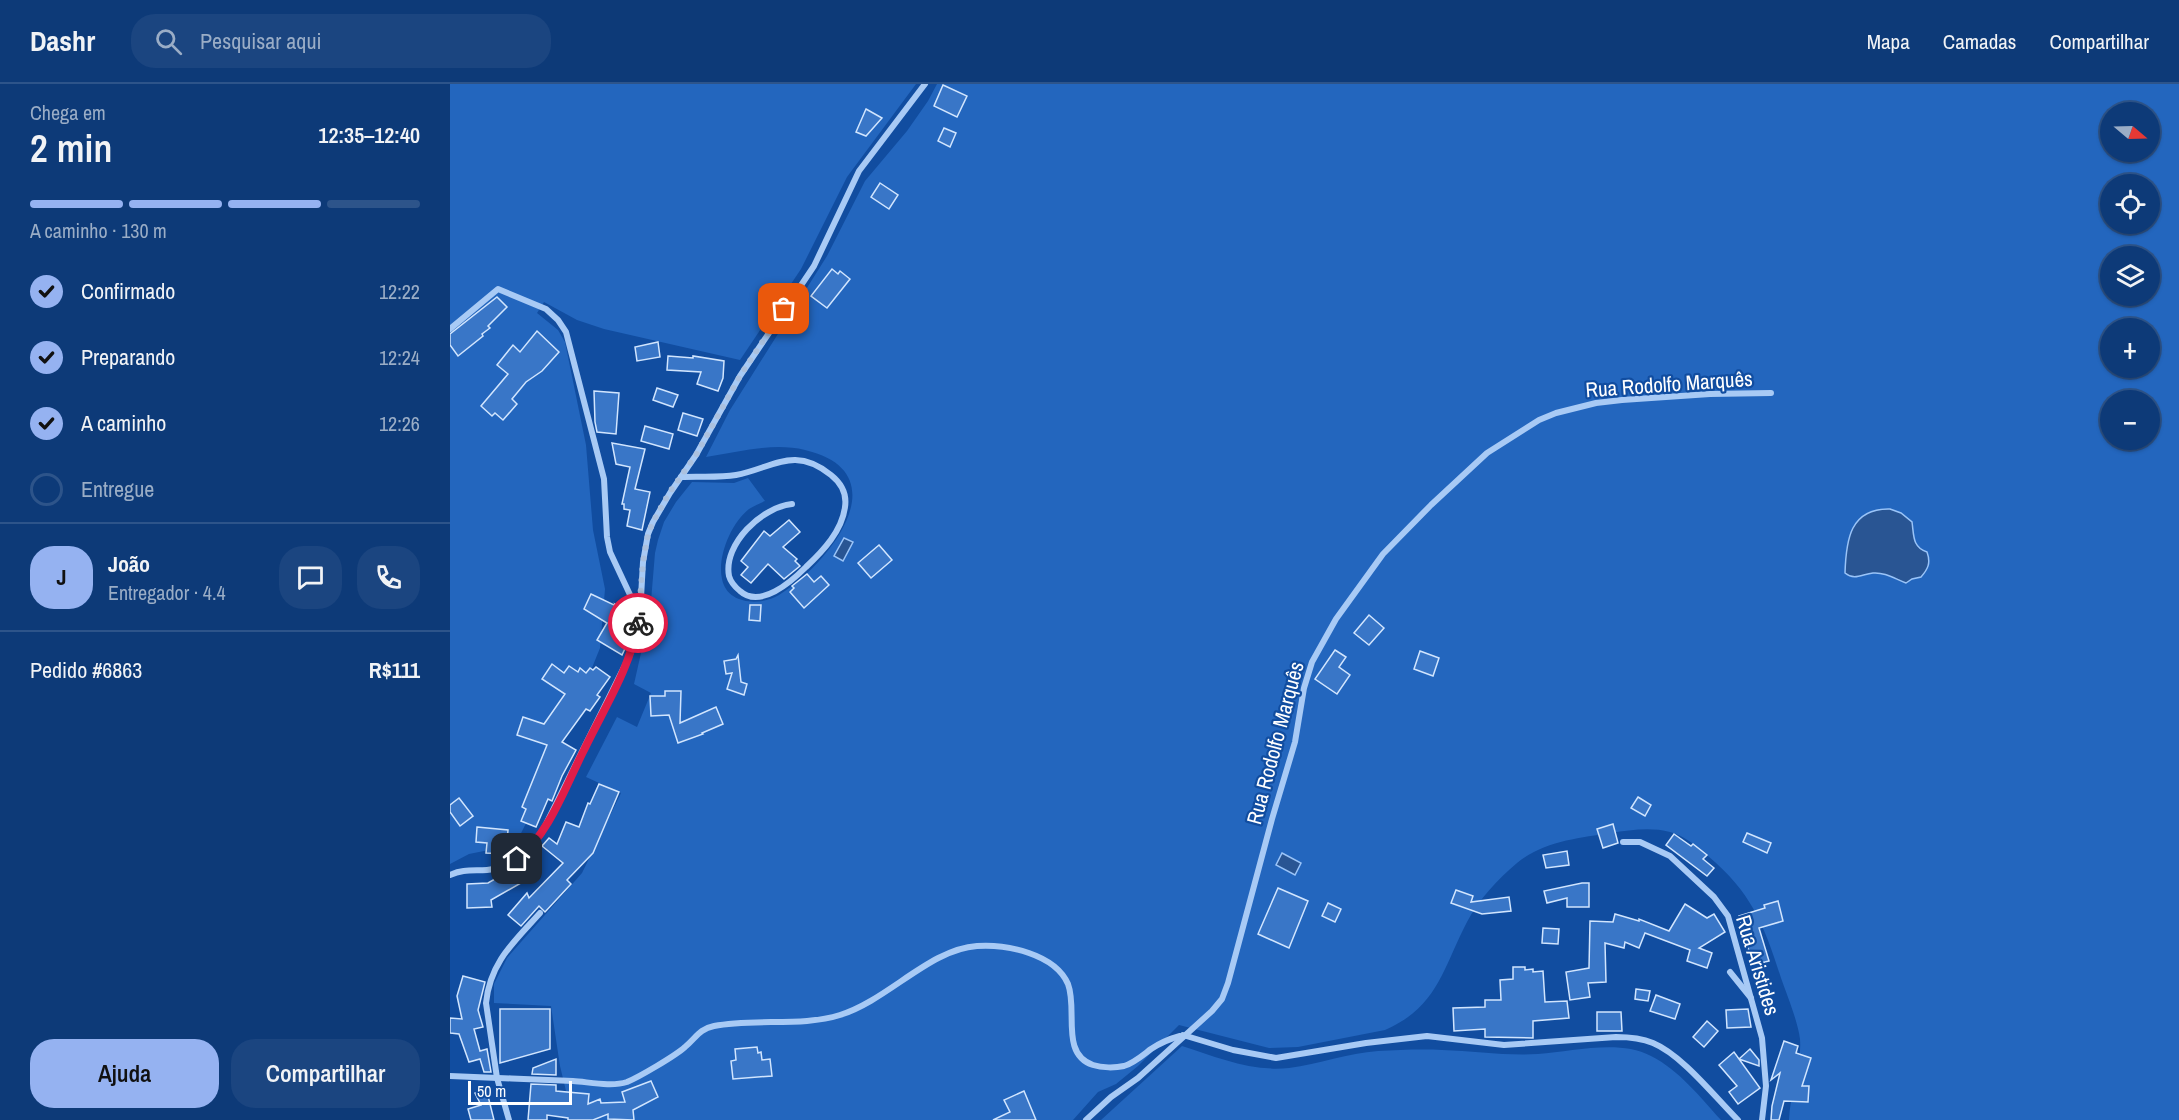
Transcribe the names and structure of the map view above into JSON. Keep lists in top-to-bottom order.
{
  "streets": {
    "street": ["Rua Rodolfo Marquês", "Rua Aristides"]
  },
  "scale_bar": "50 m",
  "north": "right",
  "page": {
    "header": "Dashr",
    "search": "Pesquisar aqui",
    "nav": ["Mapa", "Camadas", "Compartilhar"],
    "heading": ["2 min", "Chega em", "12:35–12:40"],
    "panel": [
      "João",
      "Entregador · 4.4",
      "Pedido #6863",
      "R$111"
    ],
    "map_buttons": ["+", "−"],
    "bar": "A caminho · 130 m",
    "list": [
      ["Confirmado", "12:22"],
      ["Preparando", "12:24"],
      ["A caminho", "12:26"],
      "Entregue"
    ],
    "round": "J",
    "buttons": ["Ajuda", "Compartilhar"],
    "scale": "50 m"
  }
}
